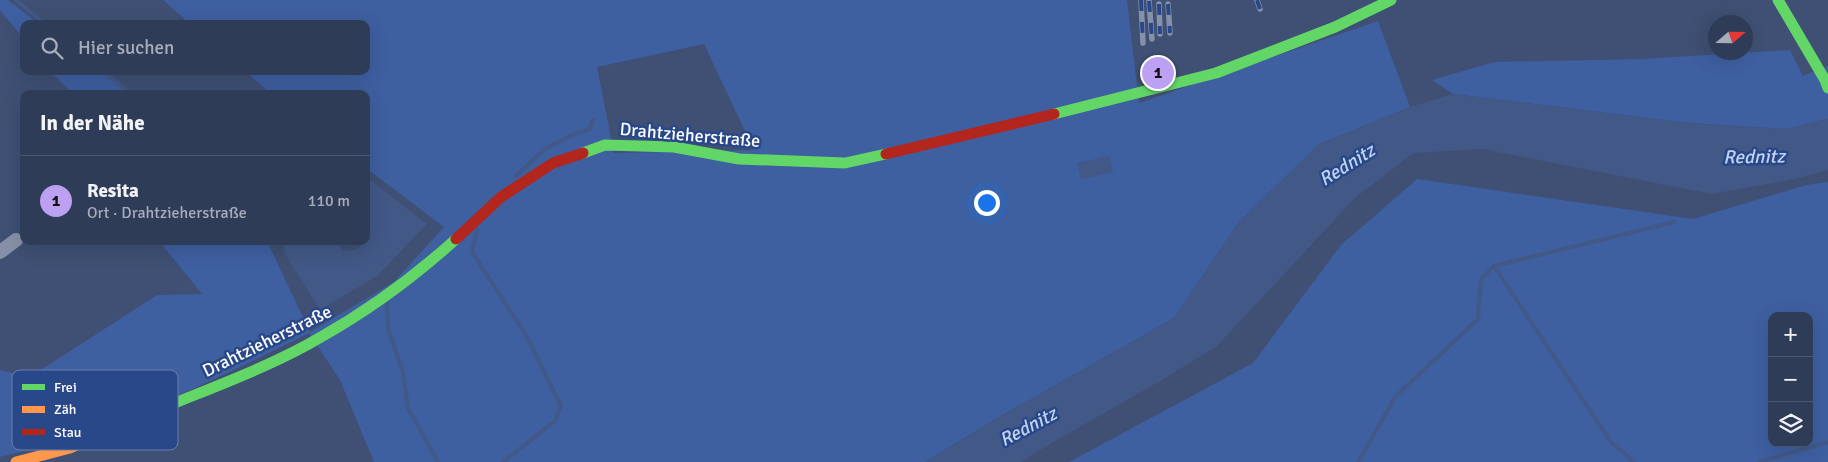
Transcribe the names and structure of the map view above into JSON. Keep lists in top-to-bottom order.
{
  "streets": {
    "street": ["Drahtzieherstraße"]
  },
  "water": ["Rednitz"],
  "legend": ["Frei", "Zäh", "Stau"],
  "north": "right",
  "page": {
    "search": "Hier suchen",
    "pins": "1",
    "heading": "In der Nähe",
    "list": [
      {
        "mark": "1",
        "name": "Resita",
        "note": "Ort · Drahtzieherstraße",
        "value": "110 m"
      }
    ],
    "map_buttons": ["+", "−"]
  }
}
